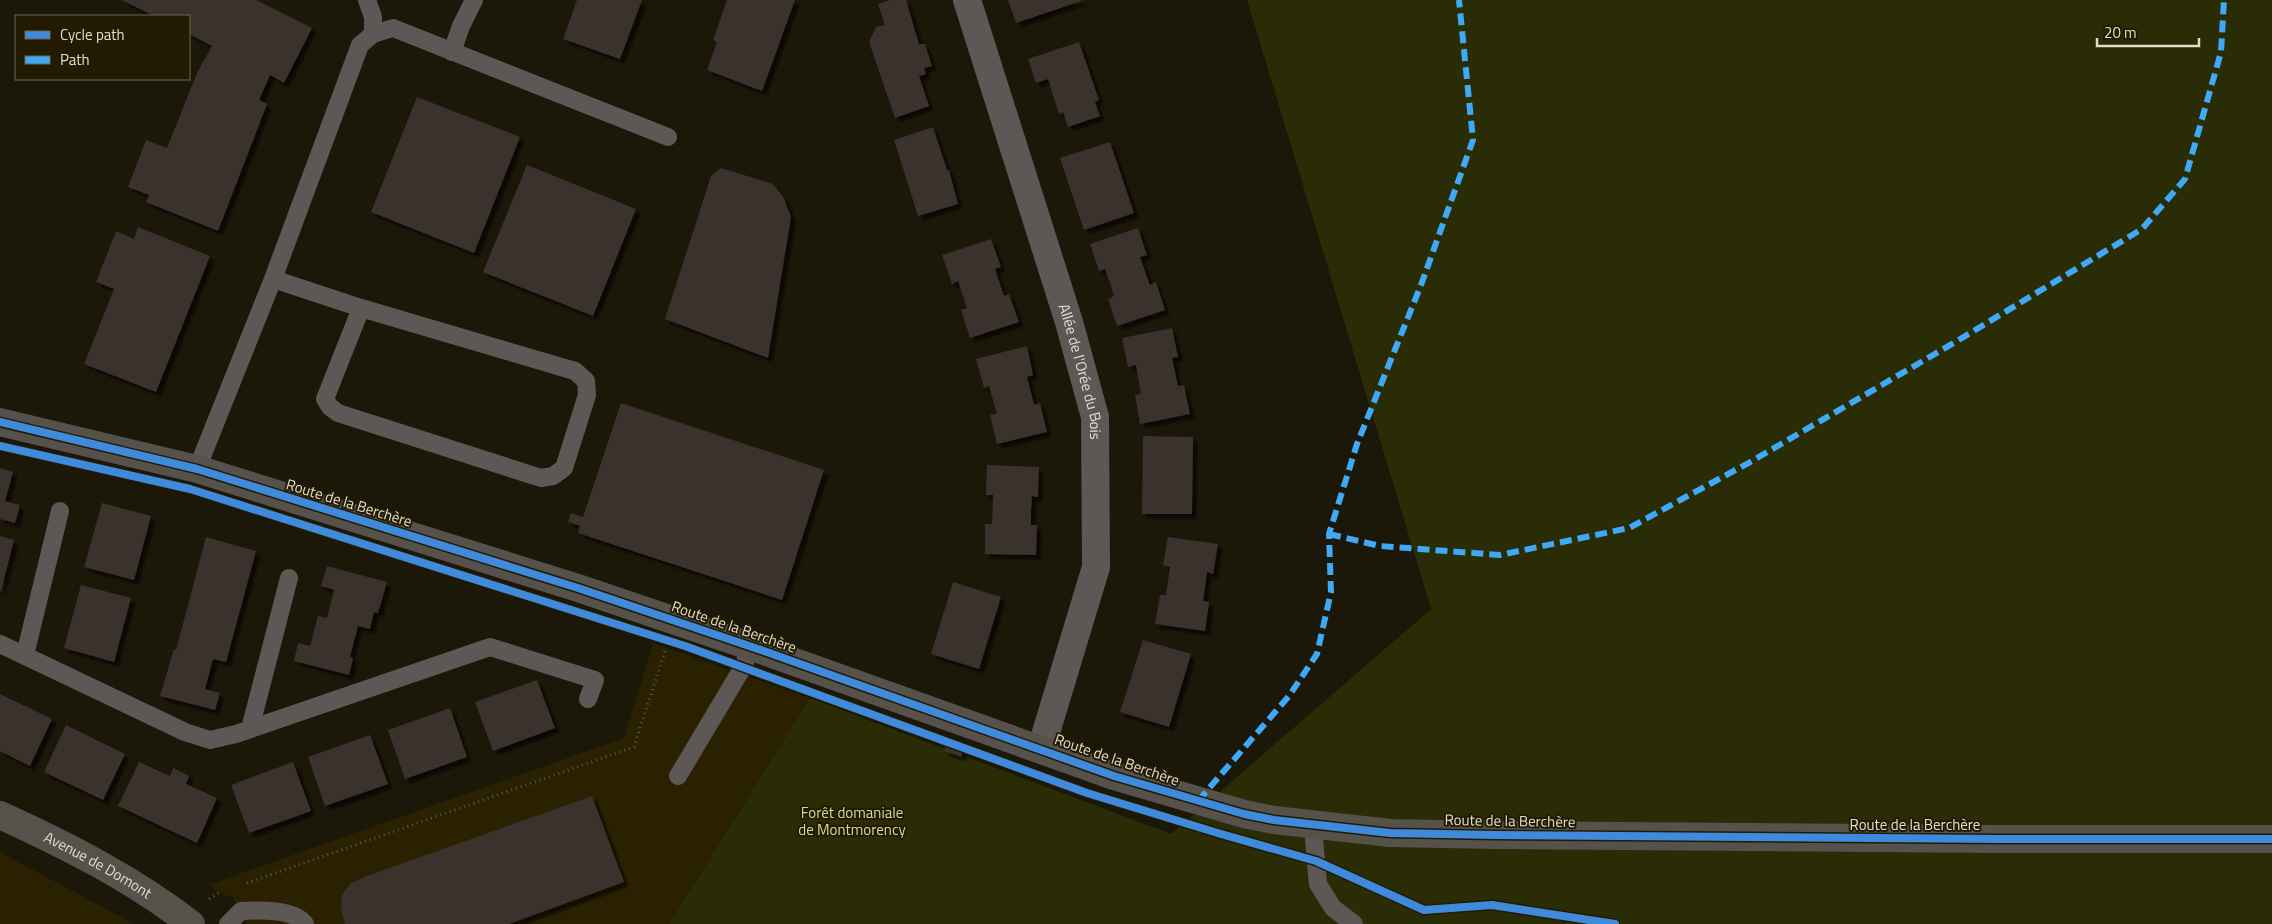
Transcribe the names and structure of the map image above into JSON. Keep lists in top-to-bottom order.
{
  "streets": {
    "street": ["Allée de l'Orée du Bois", "Route de la Berchère", "Avenue de Domont"]
  },
  "crossings": [
    ["Allée de l'Orée du Bois", "Route de la Berchère"]
  ],
  "parks": ["Forêt domaniale de Montmorency"],
  "legend": ["Cycle path", "Path"],
  "scale_bar": "20 m"
}
